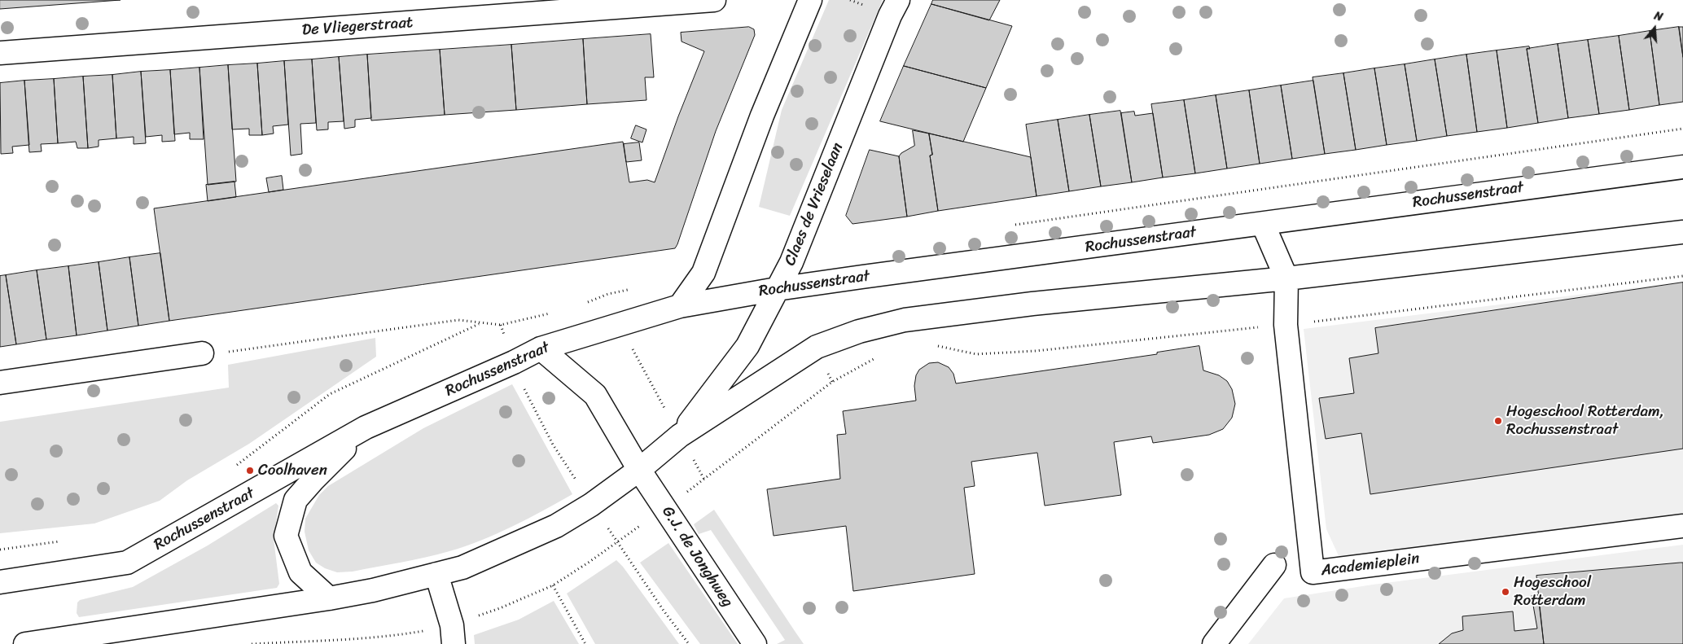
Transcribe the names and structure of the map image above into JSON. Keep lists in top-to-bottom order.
{
  "streets": {
    "street": [
      "De Vliegerstraat",
      "Rochussenstraat",
      "Claes de Vrieselaan",
      "G.J. de Jonghweg",
      "Academieplein"
    ]
  },
  "crossings": [
    ["Rochussenstraat", "Claes de Vrieselaan"],
    ["Rochussenstraat", "G.J. de Jonghweg"],
    ["Rochussenstraat", "Academieplein"]
  ],
  "places": ["Hogeschool Rotterdam, Rochussenstraat", "Coolhaven", "Hogeschool Rotterdam"],
  "north": "top"
}
